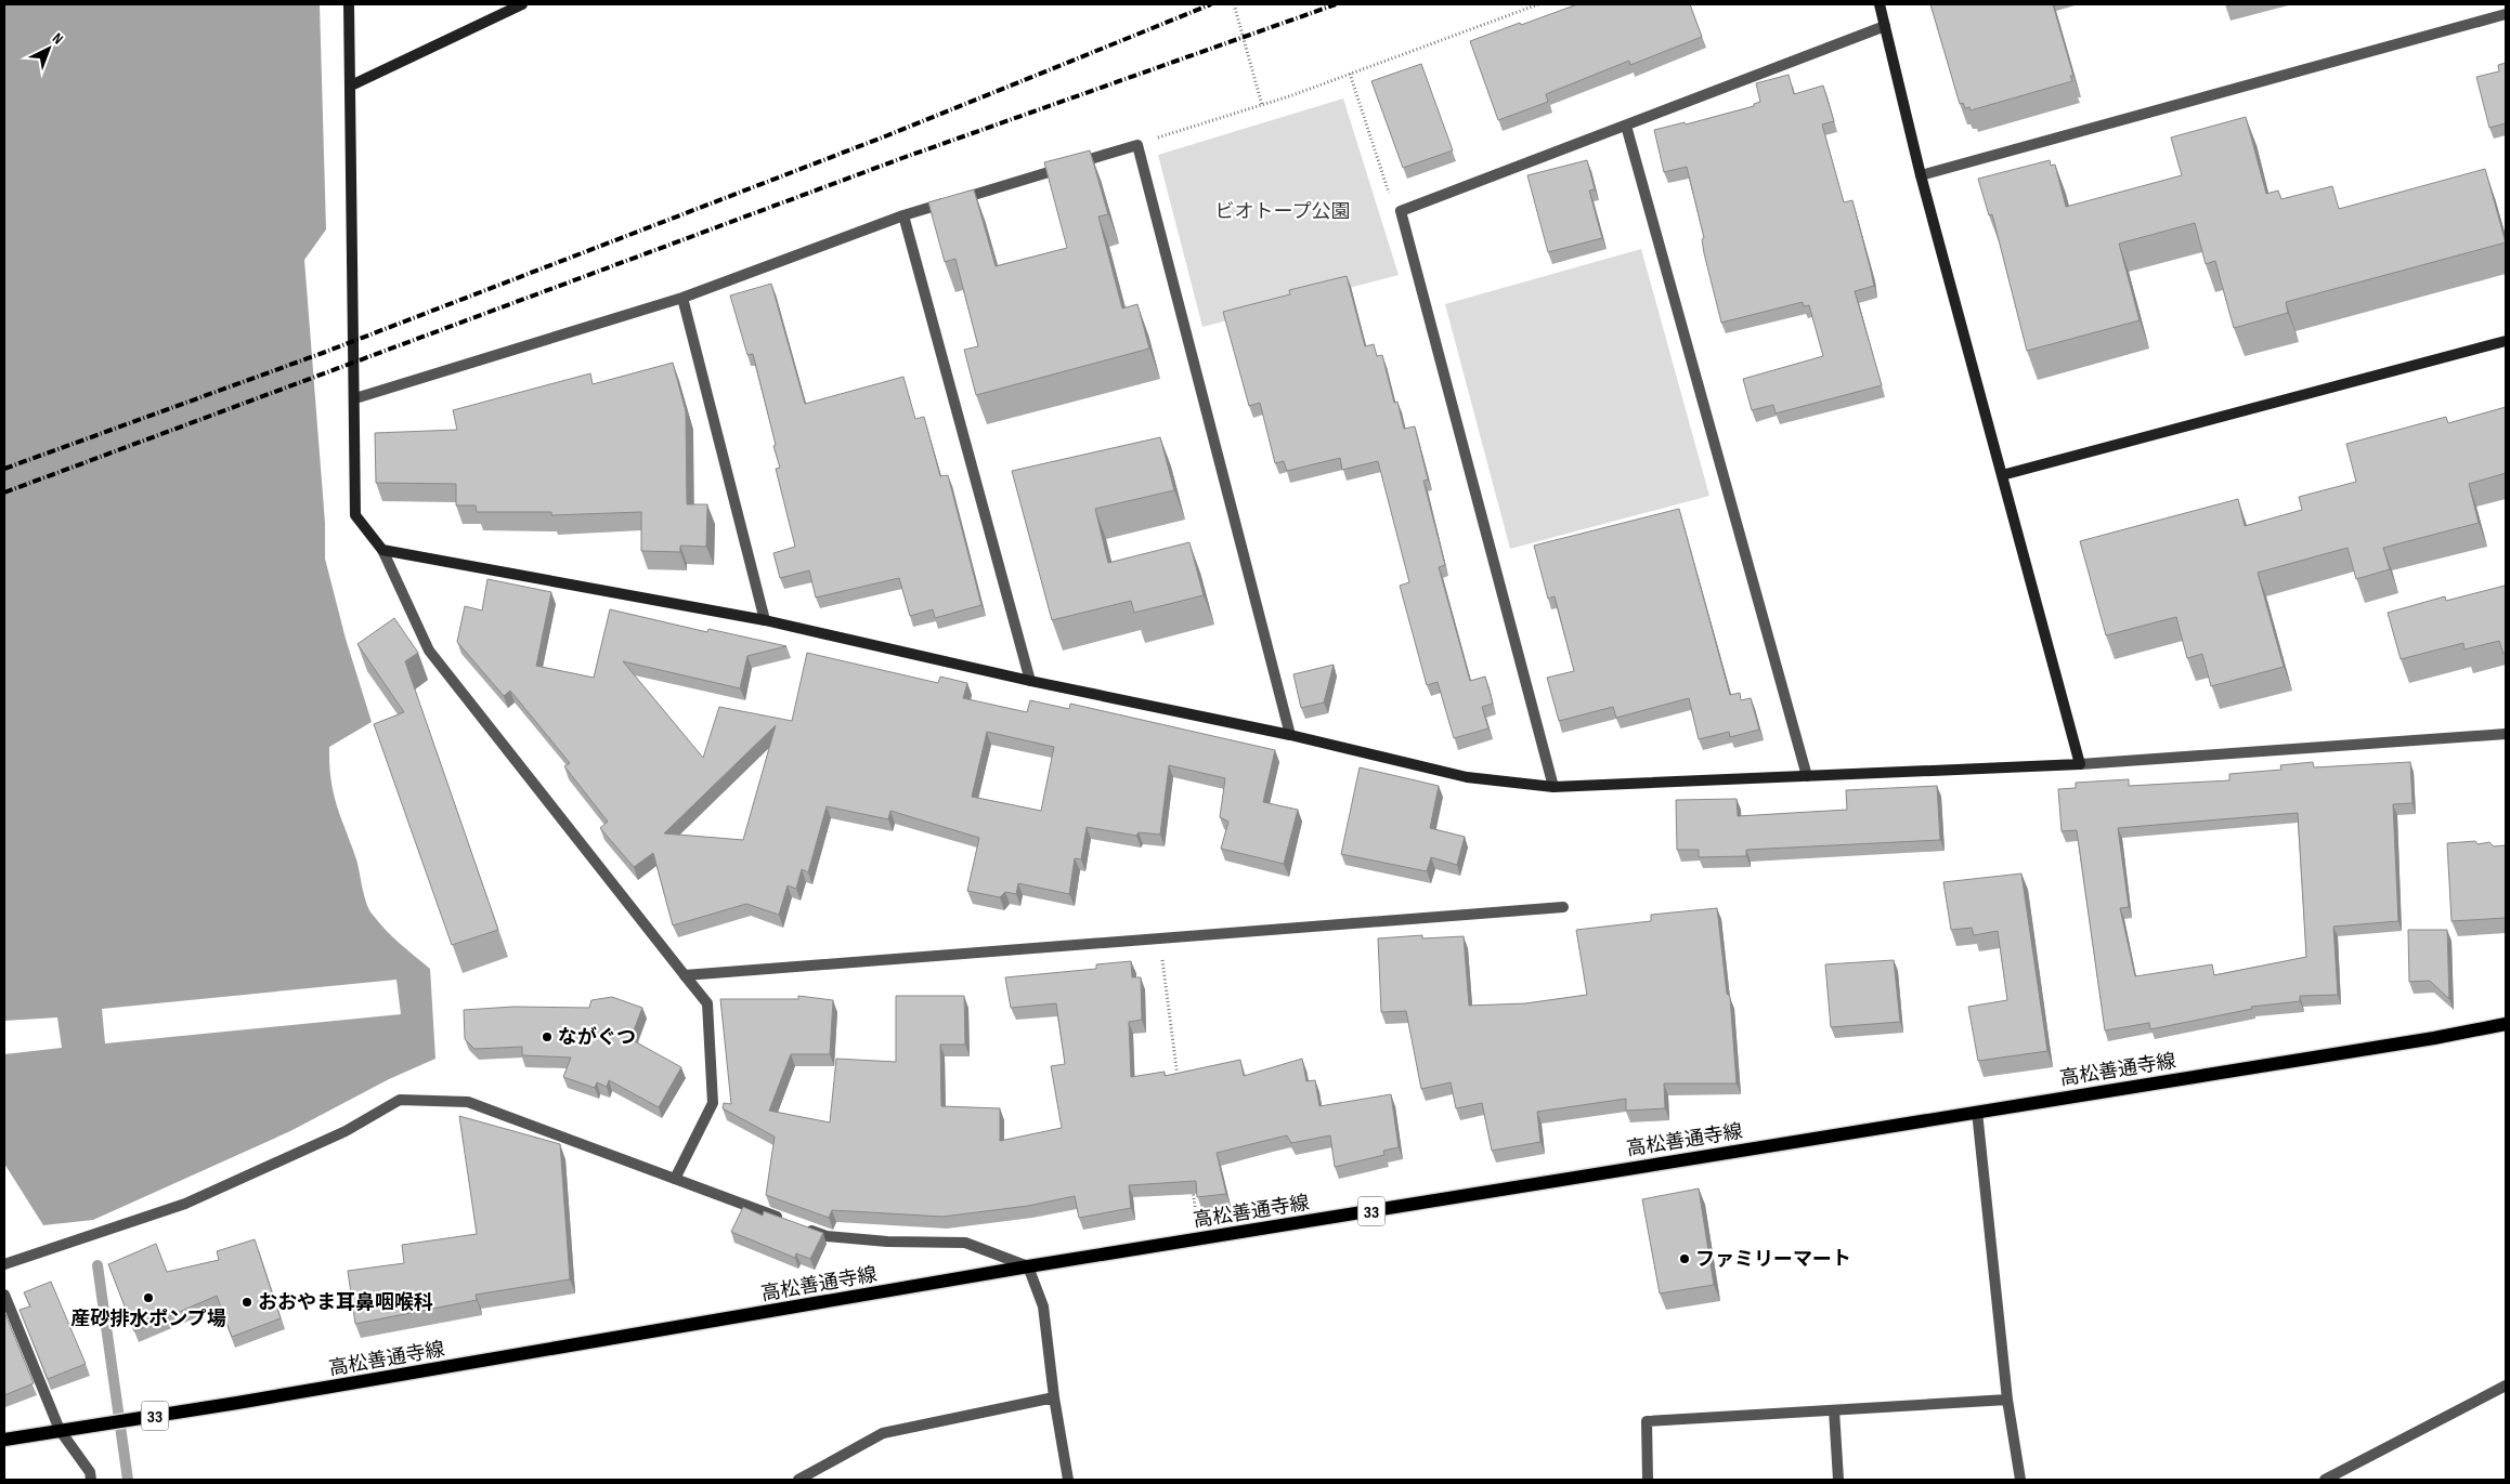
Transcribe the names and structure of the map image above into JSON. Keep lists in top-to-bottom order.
{
  "streets": {
    "main road": ["高松善通寺線", "33"]
  },
  "parks": ["ビオトープ公園"],
  "places": [
    "ながぐつ",
    "ファミリーマート",
    "産砂排水ポンプ場",
    "おおやま耳鼻咽喉科"
  ],
  "north": "top right"
}
